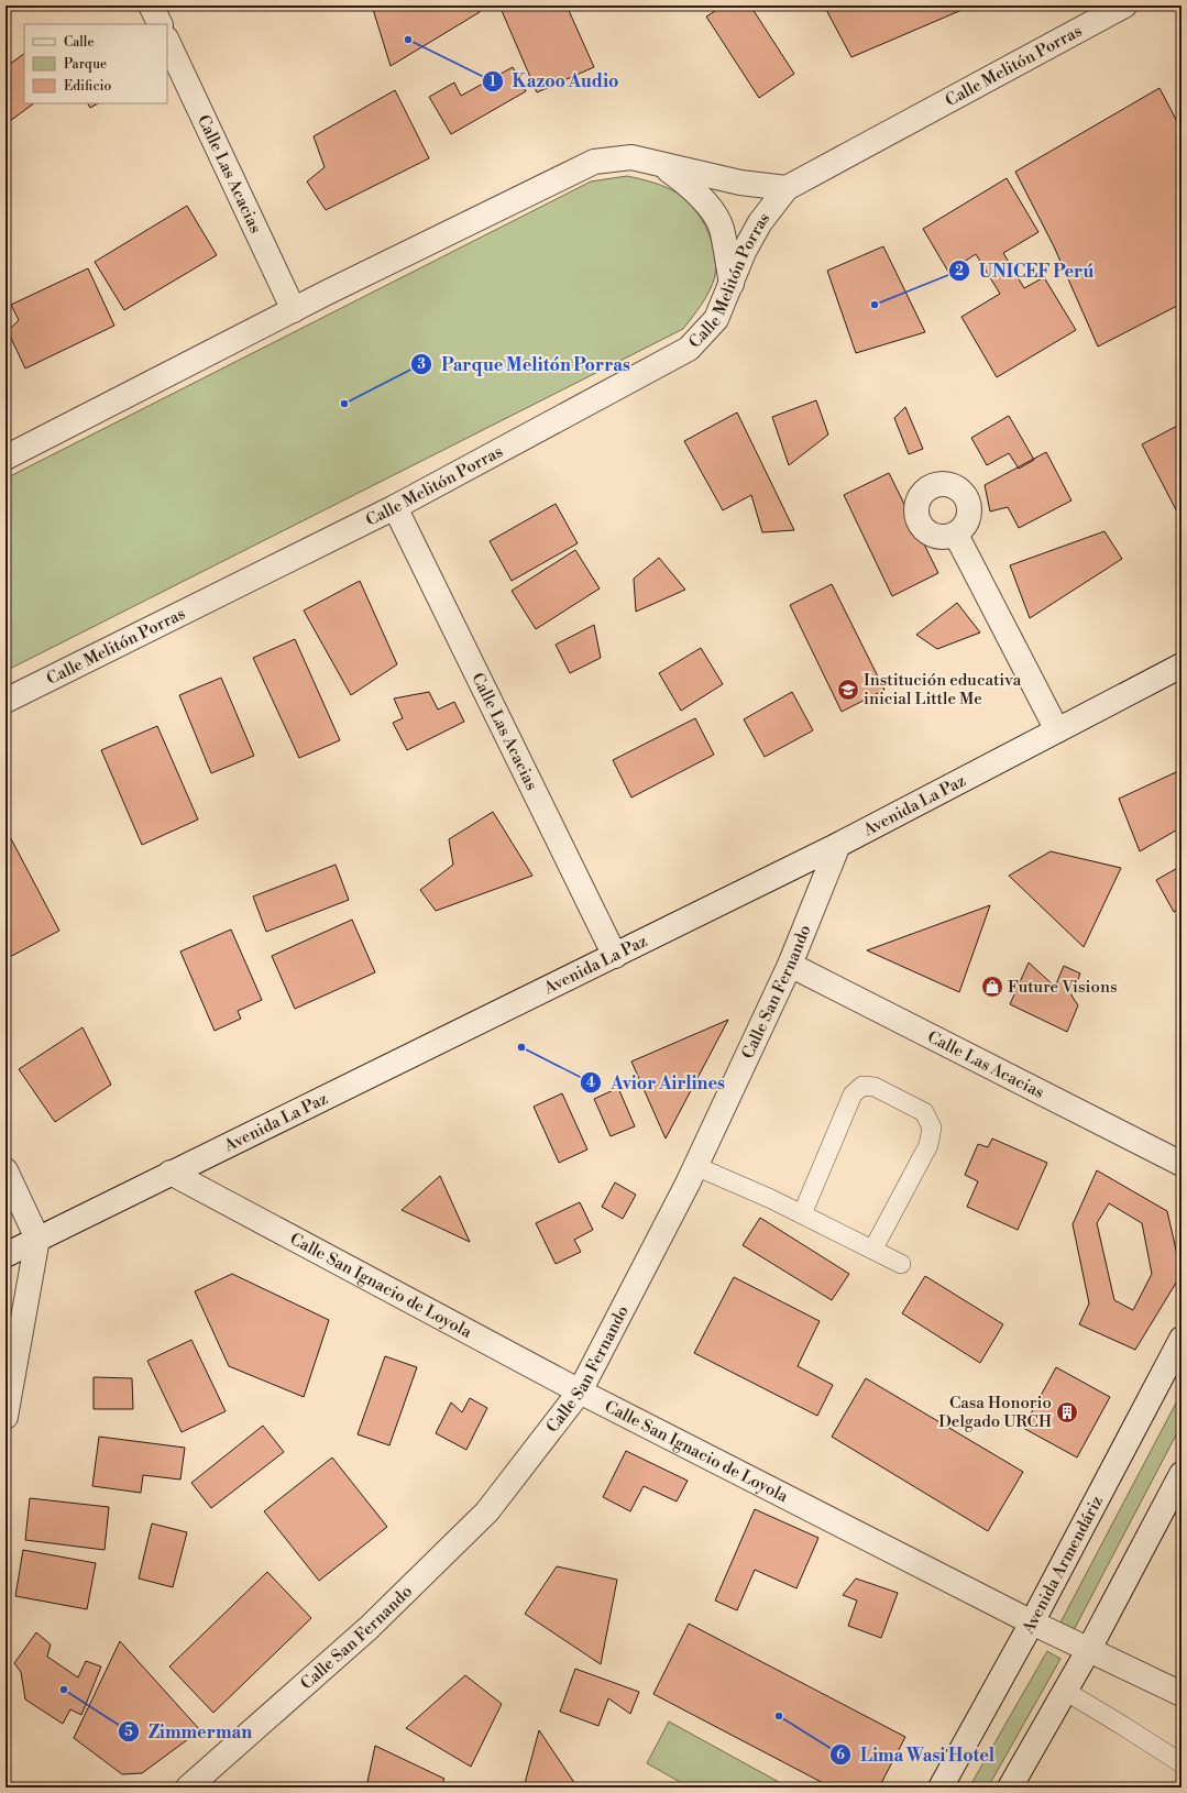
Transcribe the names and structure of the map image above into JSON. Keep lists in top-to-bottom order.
{
  "streets": {
    "street": [
      "Calle Melitón Porras",
      "Calle Las Acacias",
      "Avenida La Paz",
      "Calle San Fernando",
      "Calle San Ignacio de Loyola",
      "Avenida Armendáriz"
    ]
  },
  "crossings": [
    ["Calle Melitón Porras", "Calle Las Acacias"],
    ["Calle Las Acacias", "Avenida La Paz"],
    ["Calle Las Acacias", "Calle San Fernando"],
    ["Avenida La Paz", "Calle San Fernando"],
    ["Avenida La Paz", "Calle San Ignacio de Loyola"],
    ["Calle San Fernando", "Calle San Ignacio de Loyola"],
    ["Calle San Ignacio de Loyola", "Avenida Armendáriz"]
  ],
  "places": {
    "other": [
      "Kazoo Audio",
      "UNICEF Perú",
      "Parque Melitón Porras",
      "Avior Airlines",
      "Zimmerman",
      "Lima Wasi Hotel"
    ],
    "school or university": ["Institución educativa inicial Little Me"],
    "shop": ["Future Visions"],
    "building": ["Casa Honorio Delgado URCH"]
  },
  "legend": ["Calle", "Parque", "Edificio"]
}
